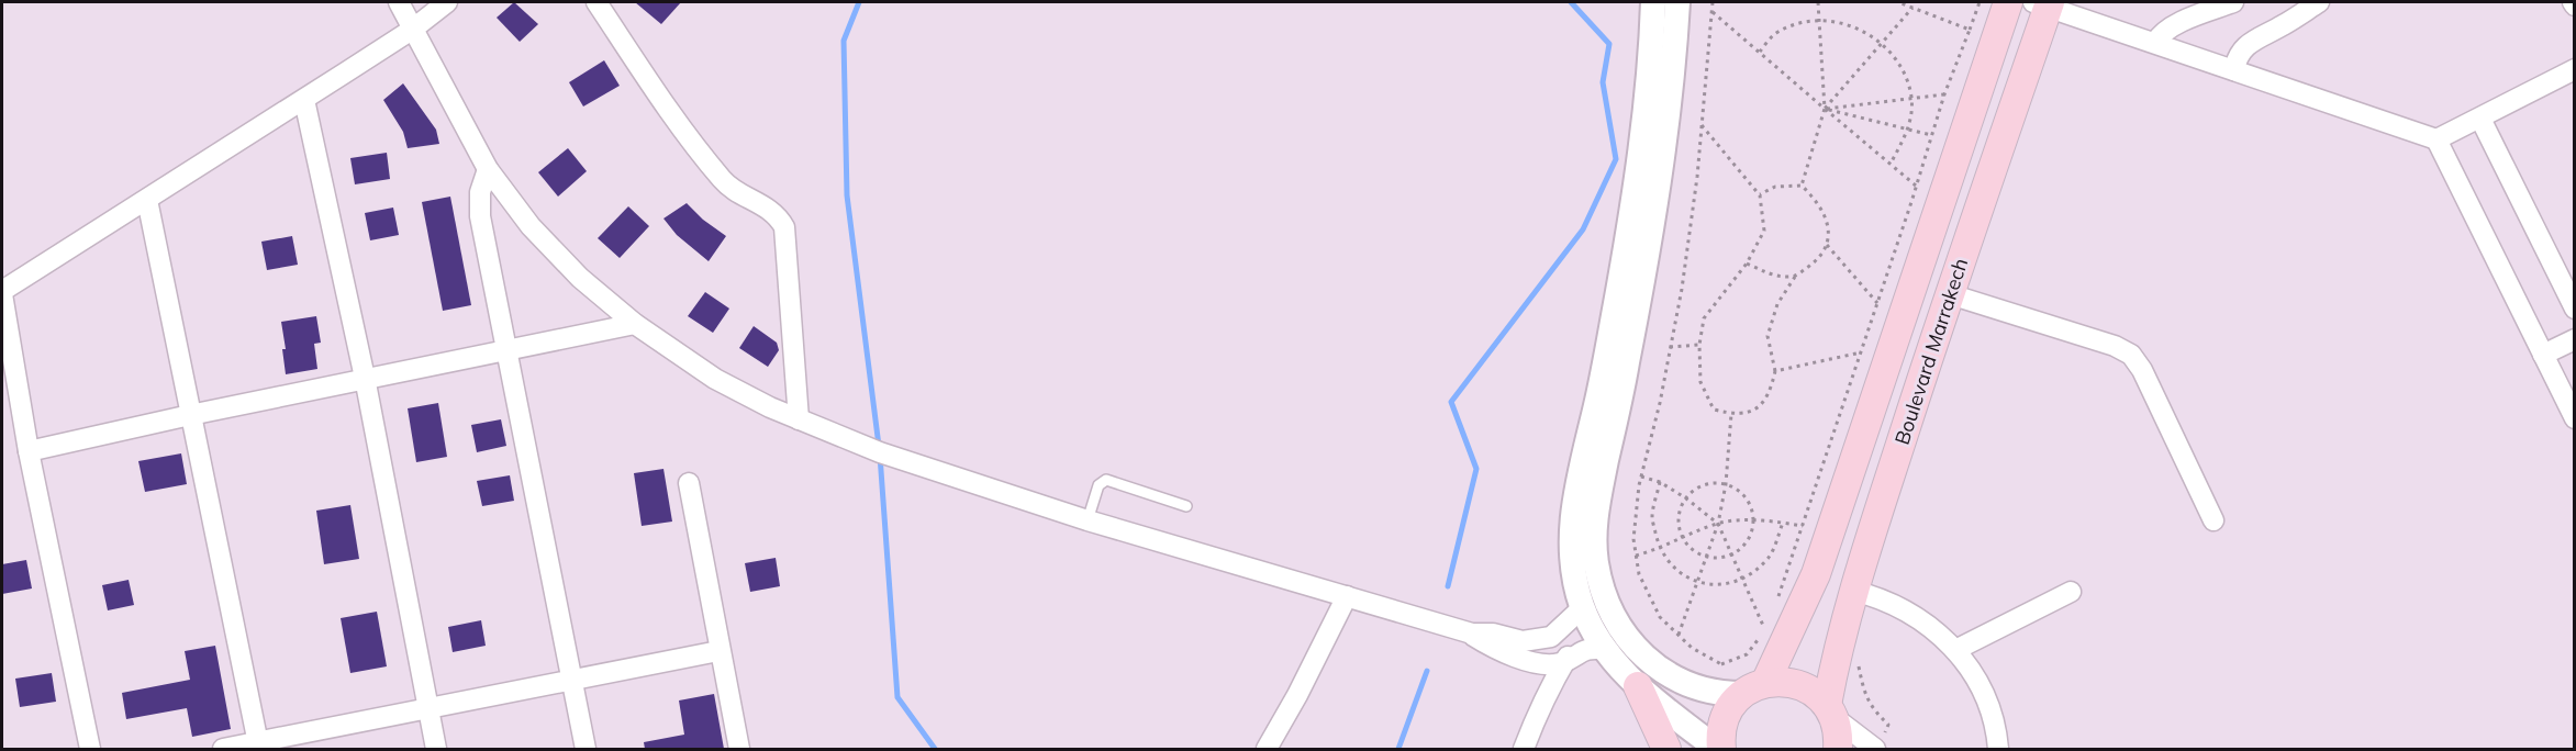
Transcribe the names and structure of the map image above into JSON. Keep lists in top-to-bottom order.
{
  "streets": {
    "main road": ["Boulevard Marrakech"]
  }
}
